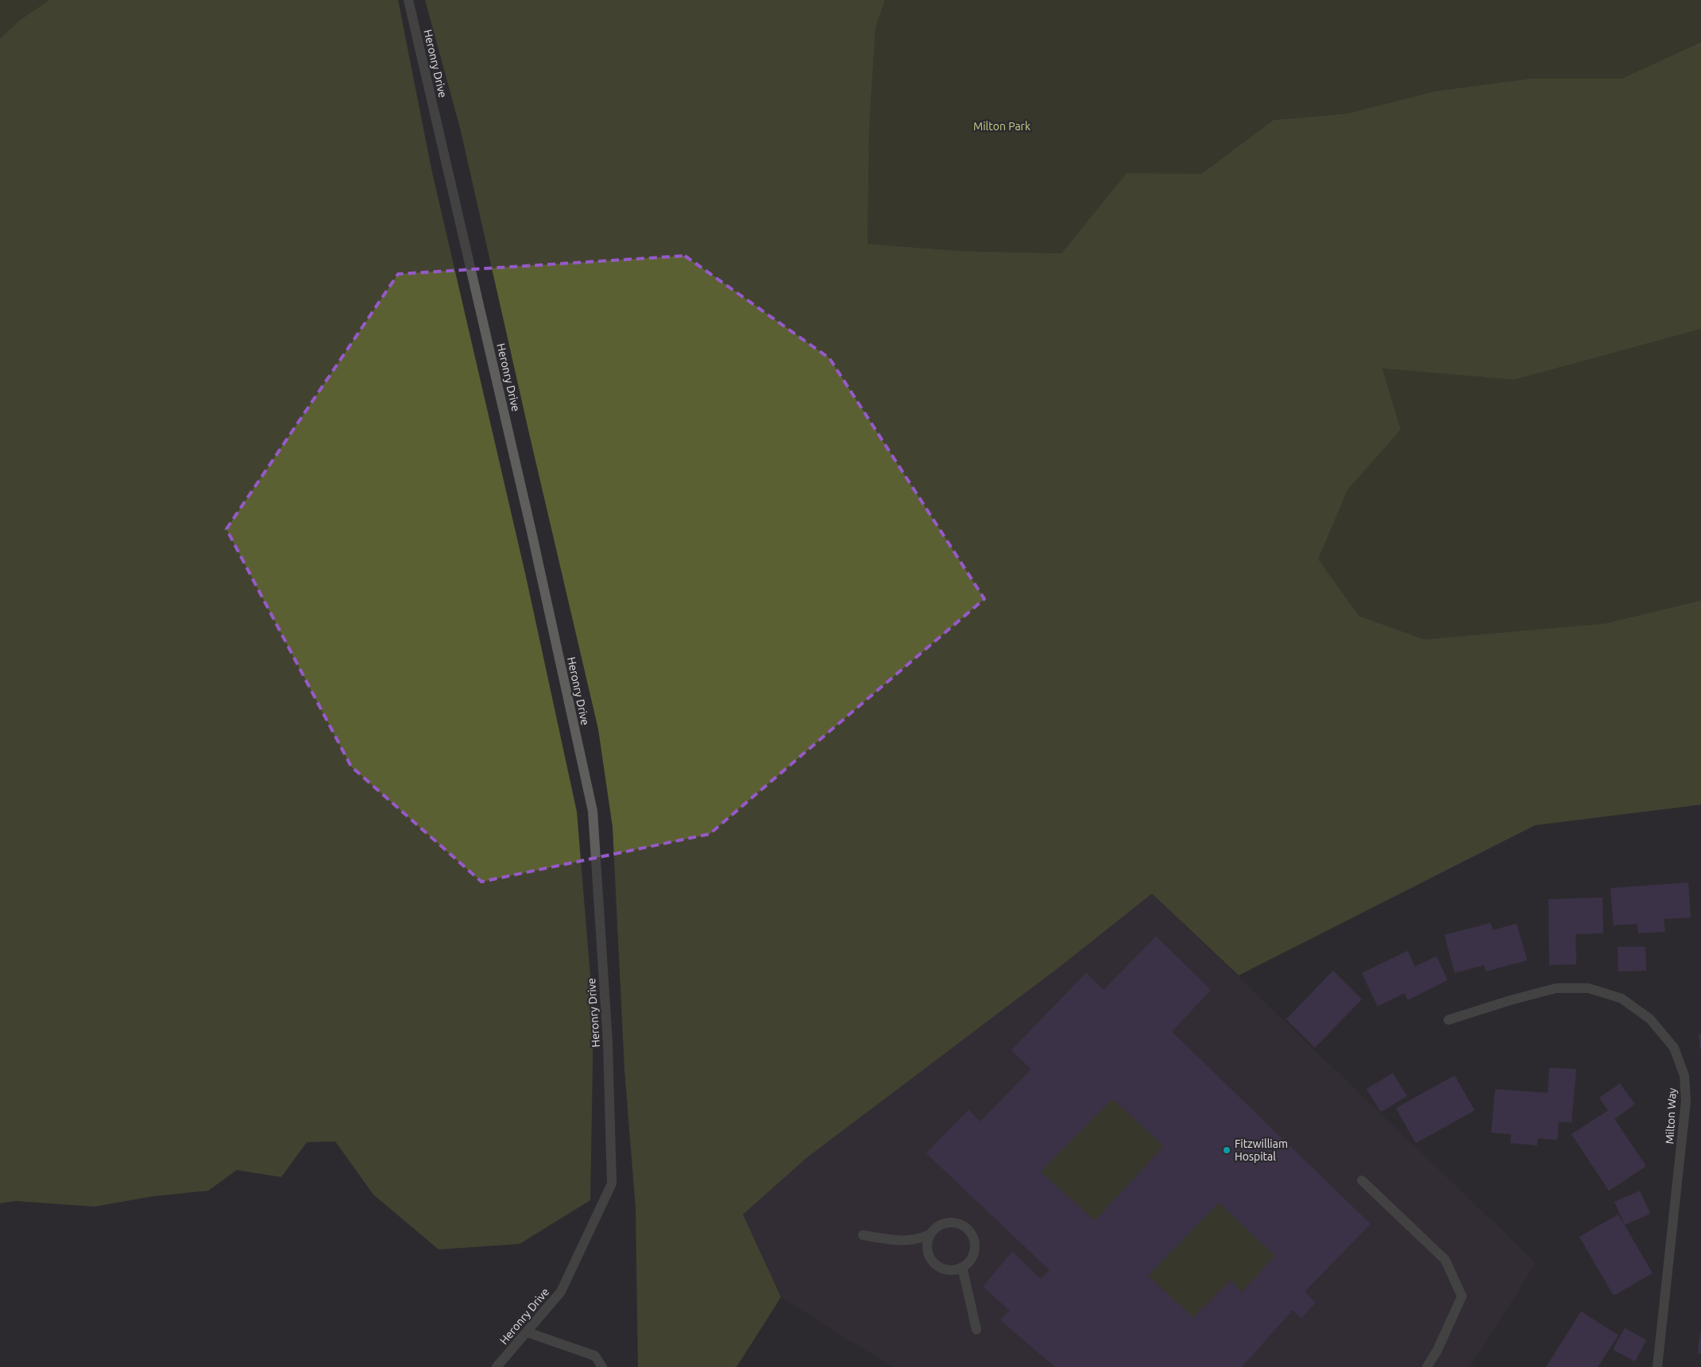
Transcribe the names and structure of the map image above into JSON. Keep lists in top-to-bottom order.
{
  "streets": {
    "street": ["Heronry Drive", "Milton Way"]
  },
  "parks": ["Milton Park"],
  "places": ["Fitzwilliam Hospital"]
}
